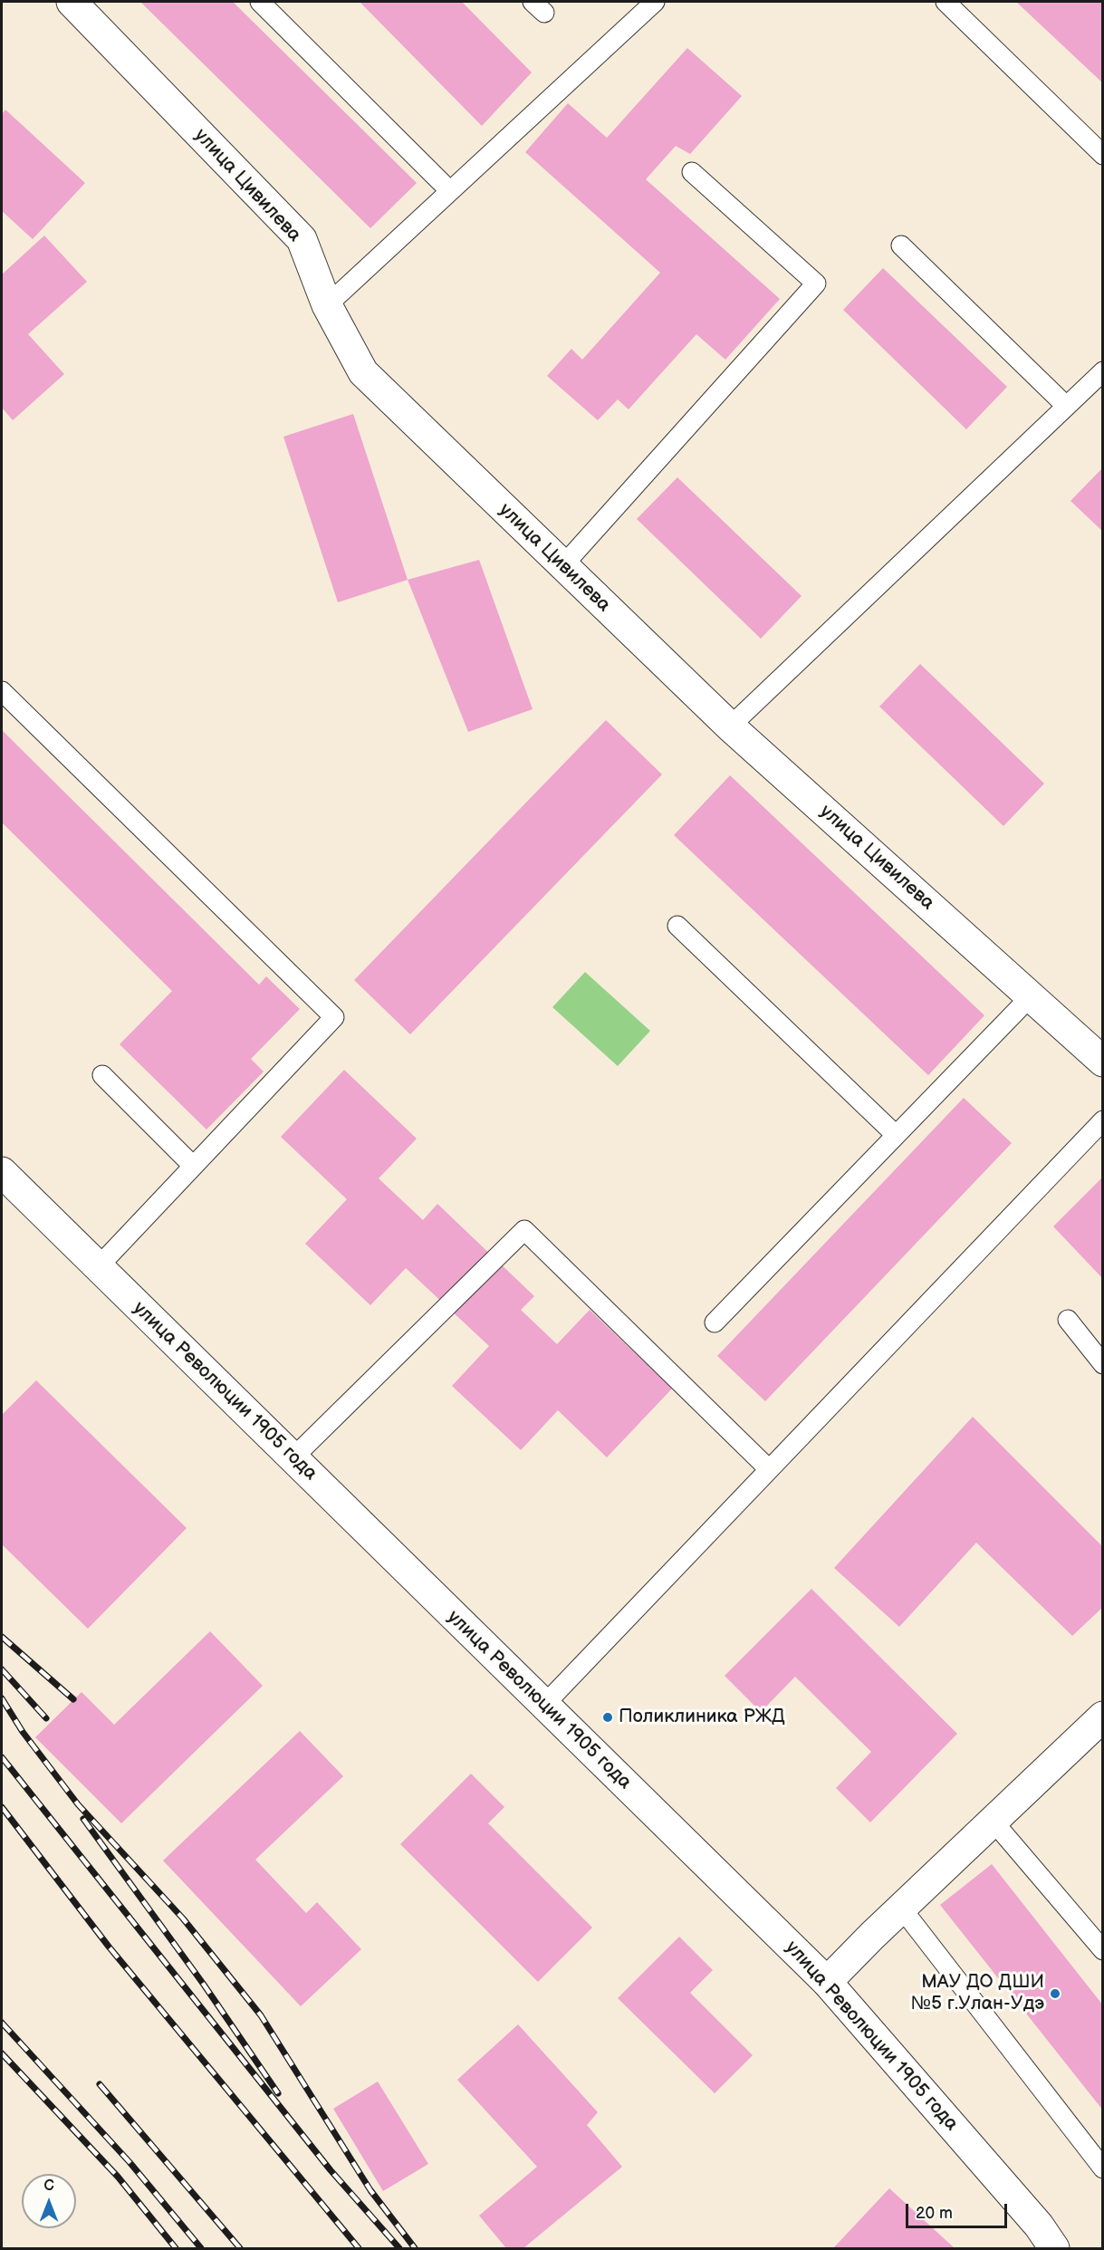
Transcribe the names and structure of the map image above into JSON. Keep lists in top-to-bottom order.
{
  "streets": {
    "street": ["улица Цивилева", "улица Революции 1905 года"]
  },
  "places": ["Поликлиника РЖД", "МАУ ДО ДШИ №5 г.Улан-Удэ"],
  "scale_bar": "20 m",
  "north": "top"
}
